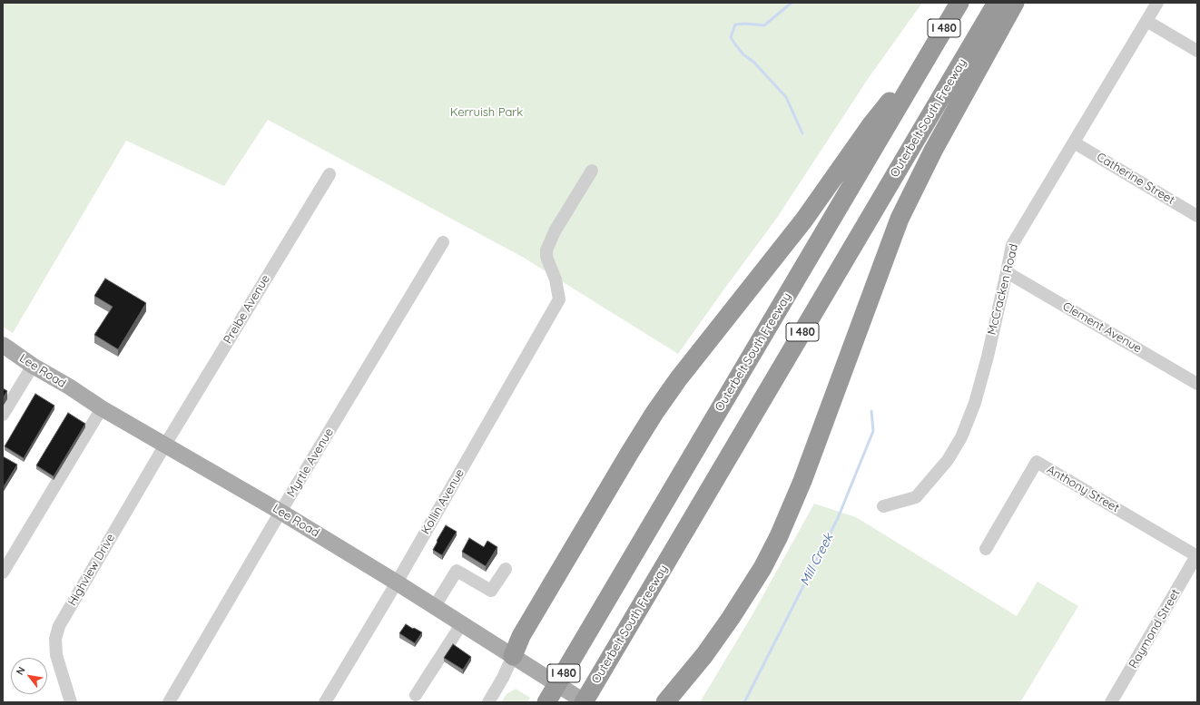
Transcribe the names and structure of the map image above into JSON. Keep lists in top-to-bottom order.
{
  "streets": {
    "highway": ["I 480", "Outerbelt South Freeway"],
    "main road": ["Lee Road"],
    "street": [
      "Catherine Street",
      "McCracken Road",
      "Preibe Avenue",
      "Clement Avenue",
      "Myrtle Avenue",
      "Anthony Street",
      "Kollin Avenue",
      "Highview Drive",
      "Raymond Street"
    ]
  },
  "crossings": [
    ["Outerbelt South Freeway", "Lee Road"],
    ["Catherine Street", "McCracken Road"],
    ["McCracken Road", "Clement Avenue"],
    ["Preibe Avenue", "Lee Road"],
    ["Preibe Avenue", "Highview Drive"],
    ["Lee Road", "Myrtle Avenue"],
    ["Lee Road", "Kollin Avenue"],
    ["Lee Road", "Highview Drive"],
    ["Anthony Street", "Raymond Street"]
  ],
  "water": ["Mill Creek"],
  "parks": ["Kerruish Park"],
  "north": "top left"
}
